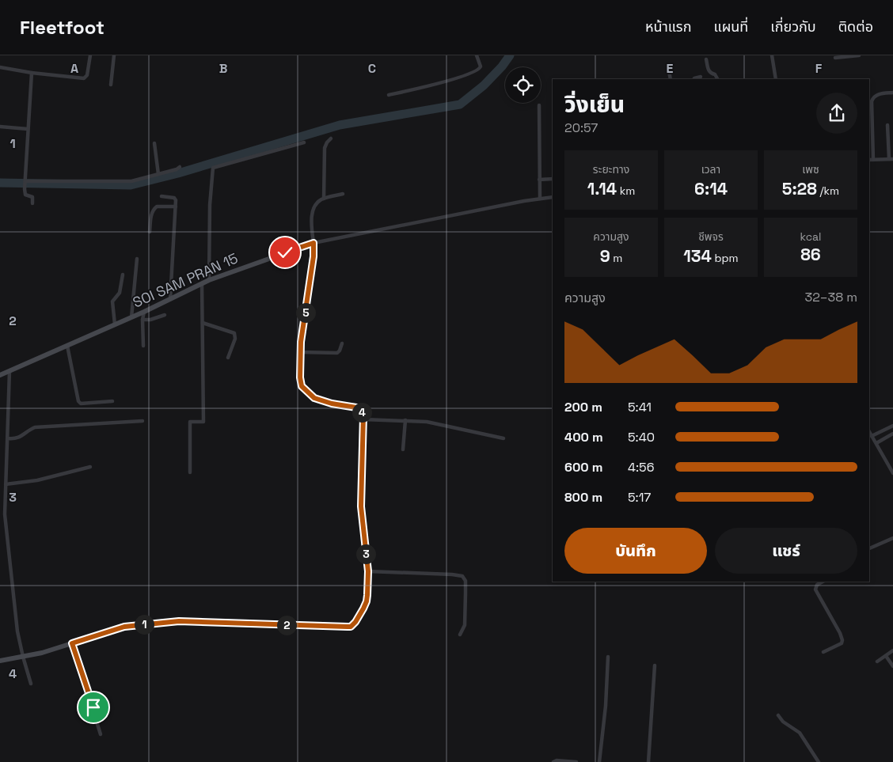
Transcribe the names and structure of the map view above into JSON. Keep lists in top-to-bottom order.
{
  "streets": {
    "street": ["SOI SAM PRAN 15"]
  },
  "page": {
    "header": "Fleetfoot",
    "nav": [
      "หน้าแรก",
      "แผนที่",
      "เกี่ยวกับ",
      "ติดต่อ"
    ],
    "heading": ["วิ่งเย็น", "20:57"],
    "stats": [
      ["ระยะทาง", "1.14 km"],
      ["เวลา", "6:14"],
      ["เพซ", "5:28 /km"],
      ["ความสูง", "9 m"],
      ["ชีพจร", "134 bpm"],
      ["kcal", "86"]
    ],
    "chart": ["ความสูง", "32–38 m"],
    "pins": [
      "5",
      "4",
      "3",
      "1",
      "2"
    ],
    "list": [
      {
        "name": "200 m",
        "note": "5:41"
      },
      {
        "name": "400 m",
        "note": "5:40"
      },
      {
        "name": "600 m",
        "note": "4:56"
      },
      {
        "name": "800 m",
        "note": "5:17"
      }
    ],
    "buttons": ["บันทึก", "แชร์"]
  },
  "grid": {
    "columns": [
      "A",
      "B",
      "C",
      "E",
      "F"
    ],
    "rows": [
      "1",
      "2",
      "3",
      "4"
    ]
  }
}
